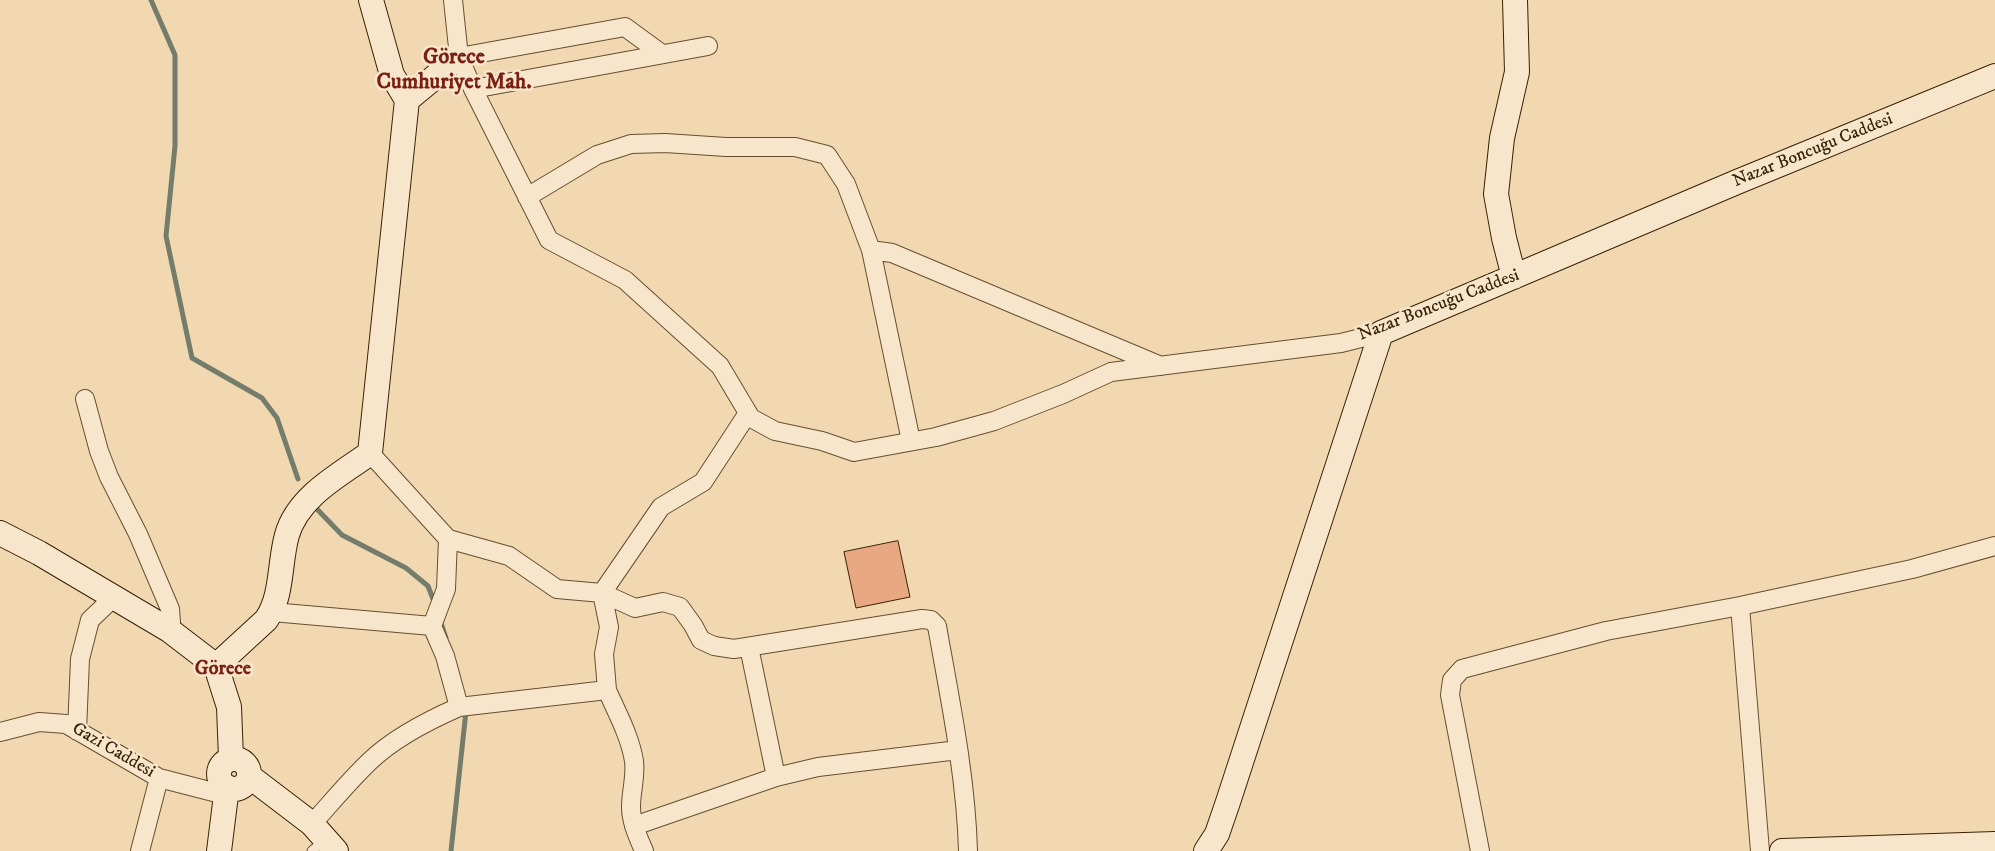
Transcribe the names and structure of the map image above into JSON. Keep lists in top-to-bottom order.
{
  "streets": {
    "street": ["Nazar Boncuğu Caddesi", "Gazi Caddesi"]
  },
  "districts": ["Görece Cumhuriyet Mah.", "Görece"]
}
